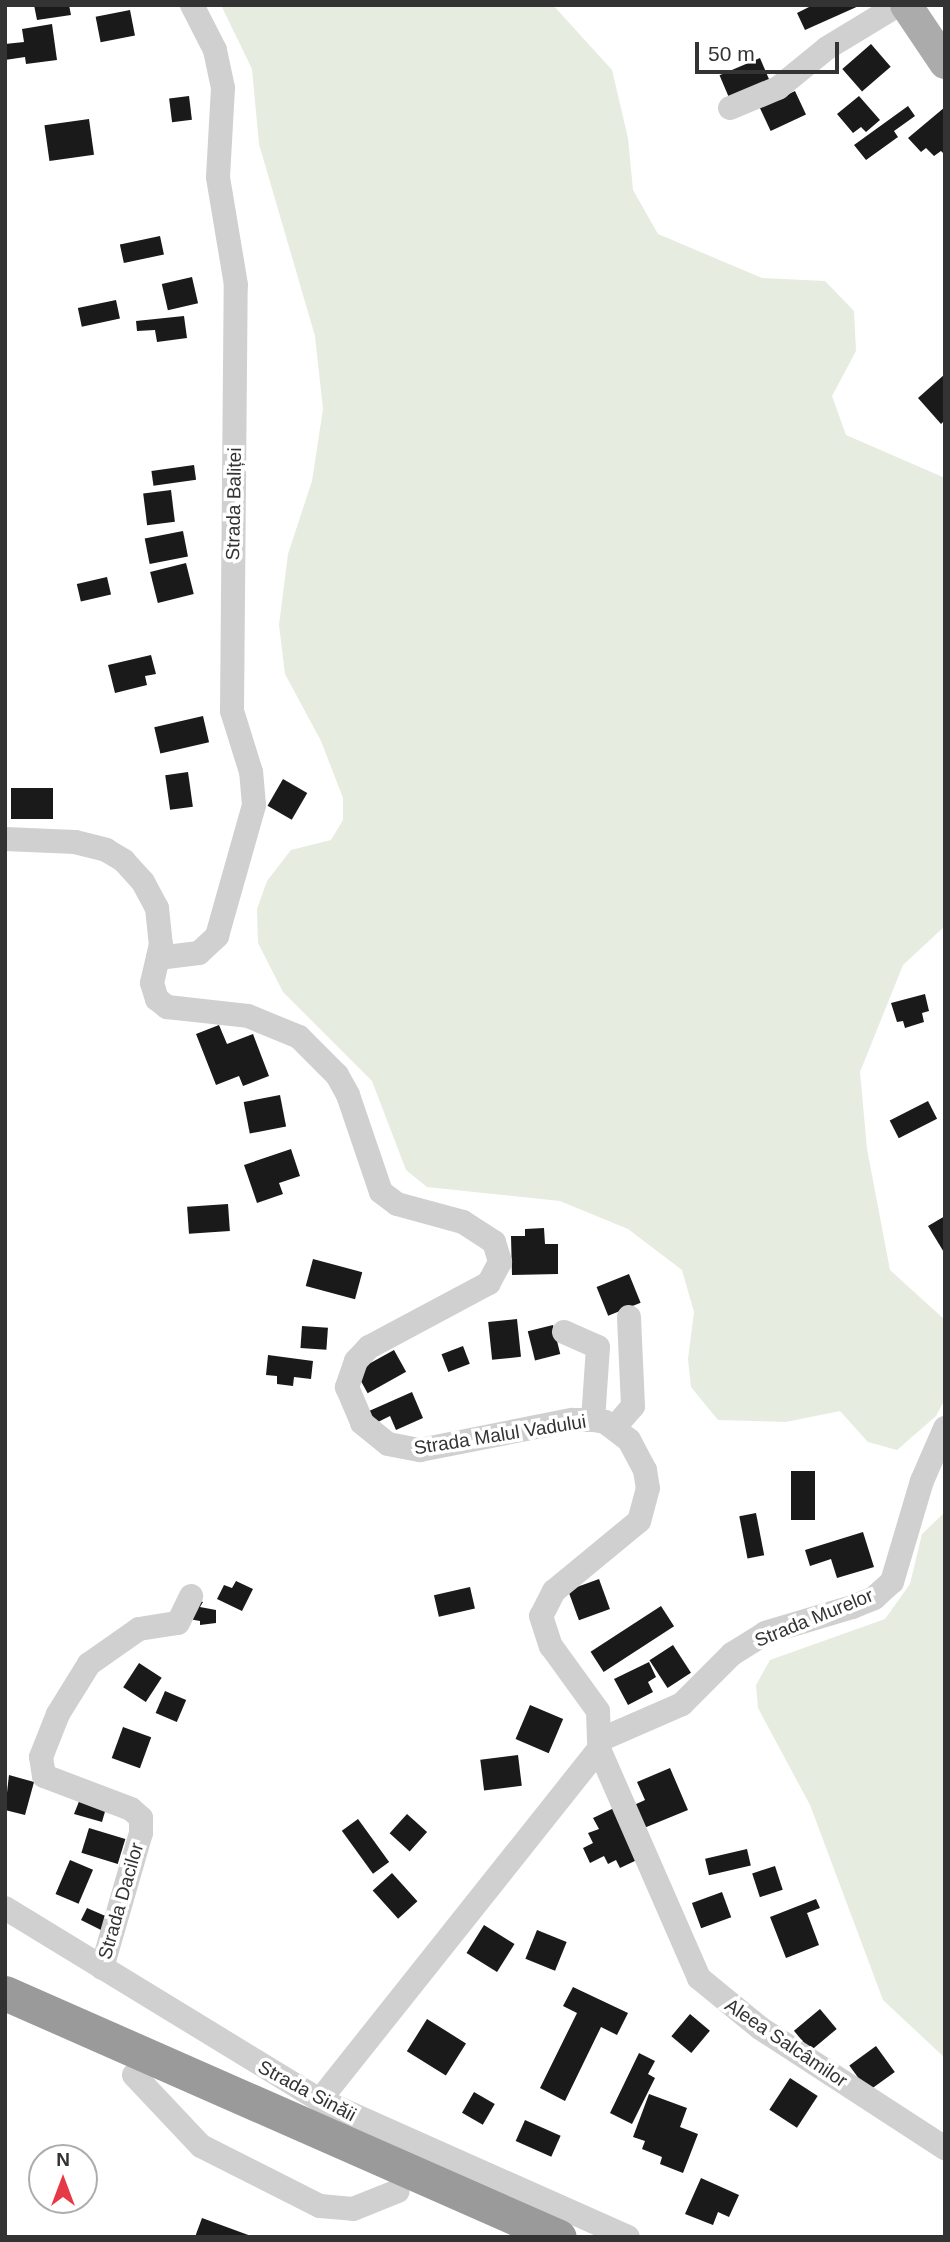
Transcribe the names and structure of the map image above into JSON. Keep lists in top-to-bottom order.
{
  "streets": {
    "street": [
      "Strada Baliței",
      "Strada Malul Vadului",
      "Strada Murelor",
      "Strada Dacilor",
      "Aleea Salcâmilor",
      "Strada Sinăii"
    ]
  },
  "crossings": [
    ["Strada Baliței", "Strada Malul Vadului"],
    ["Strada Malul Vadului", "Strada Murelor"],
    ["Strada Malul Vadului", "Aleea Salcâmilor"],
    ["Strada Murelor", "Aleea Salcâmilor"],
    ["Strada Dacilor", "Strada Sinăii"]
  ],
  "scale_bar": "50 m",
  "north": "top"
}
